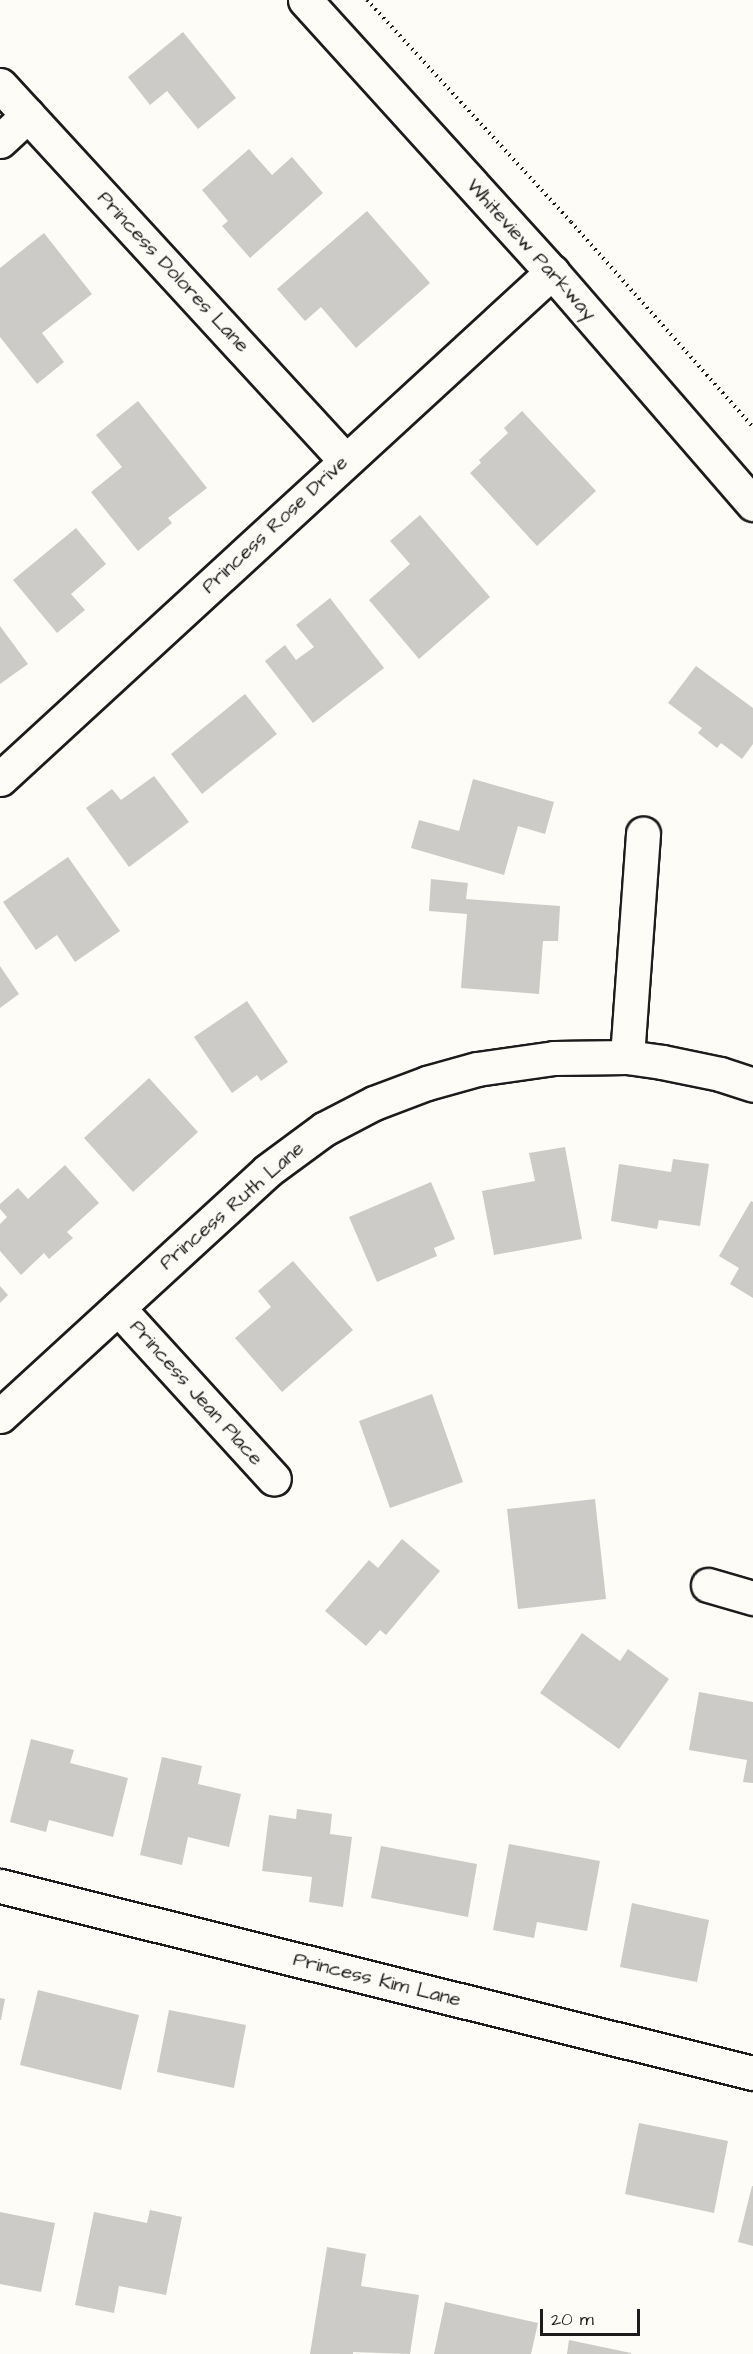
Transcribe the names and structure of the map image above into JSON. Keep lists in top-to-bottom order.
{
  "streets": {
    "street": [
      "Whiteview Parkway",
      "Princess Dolores Lane",
      "Princess Rose Drive",
      "Princess Ruth Lane",
      "Princess Jean Place",
      "Princess Kim Lane"
    ]
  },
  "crossings": [
    ["Whiteview Parkway", "Princess Rose Drive"],
    ["Princess Dolores Lane", "Princess Rose Drive"],
    ["Princess Ruth Lane", "Princess Jean Place"]
  ],
  "scale_bar": "20 m"
}
